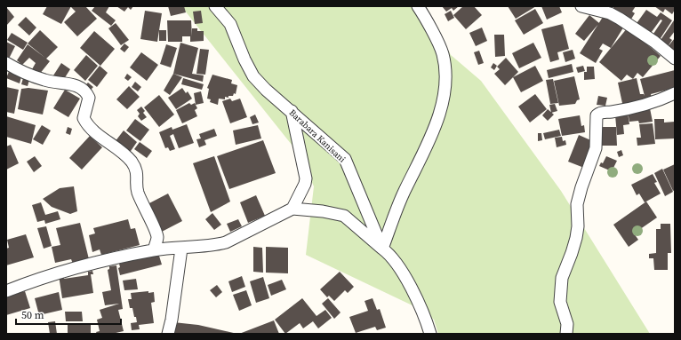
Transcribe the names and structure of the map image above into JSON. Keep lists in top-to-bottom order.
{
  "streets": {
    "street": ["Barabara Kanisani"]
  },
  "scale_bar": "50 m"
}
